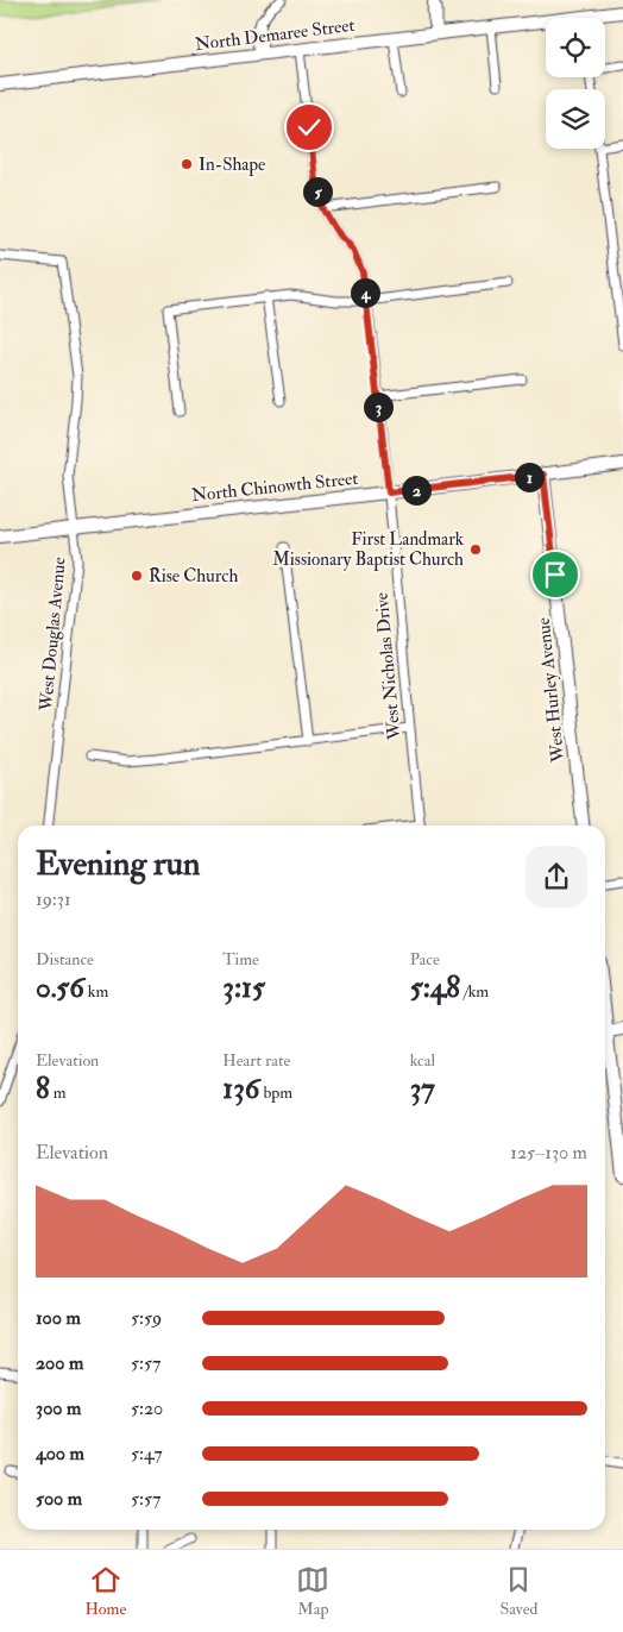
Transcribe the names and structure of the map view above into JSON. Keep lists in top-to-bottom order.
{
  "streets": {
    "street": [
      "North Demaree Street",
      "North Chinowth Street",
      "West Douglas Avenue",
      "West Nicholas Drive",
      "West Hurley Avenue"
    ]
  },
  "crossings": [
    ["North Demaree Street", "West Nicholas Drive"],
    ["North Chinowth Street", "West Douglas Avenue"],
    ["North Chinowth Street", "West Nicholas Drive"],
    ["North Chinowth Street", "West Hurley Avenue"]
  ],
  "places": ["In-Shape", "First Landmark Missionary Baptist Church", "Rise Church"],
  "page": {
    "pins": [
      "5",
      "4",
      "3",
      "1",
      "2"
    ],
    "heading": ["Evening run", "19:31"],
    "stats": [
      ["Distance", "0.56 km"],
      ["Time", "3:15"],
      ["Pace", "5:48 /km"],
      ["Elevation", "8 m"],
      ["Heart rate", "136 bpm"],
      ["kcal", "37"]
    ],
    "chart": ["Elevation", "125–130 m"],
    "list": [
      {
        "name": "100 m",
        "note": "5:59"
      },
      {
        "name": "200 m",
        "note": "5:57"
      },
      {
        "name": "300 m",
        "note": "5:20"
      },
      {
        "name": "400 m",
        "note": "5:47"
      },
      {
        "name": "500 m",
        "note": "5:57"
      }
    ],
    "tabs": ["Home", "Map", "Saved"]
  }
}
